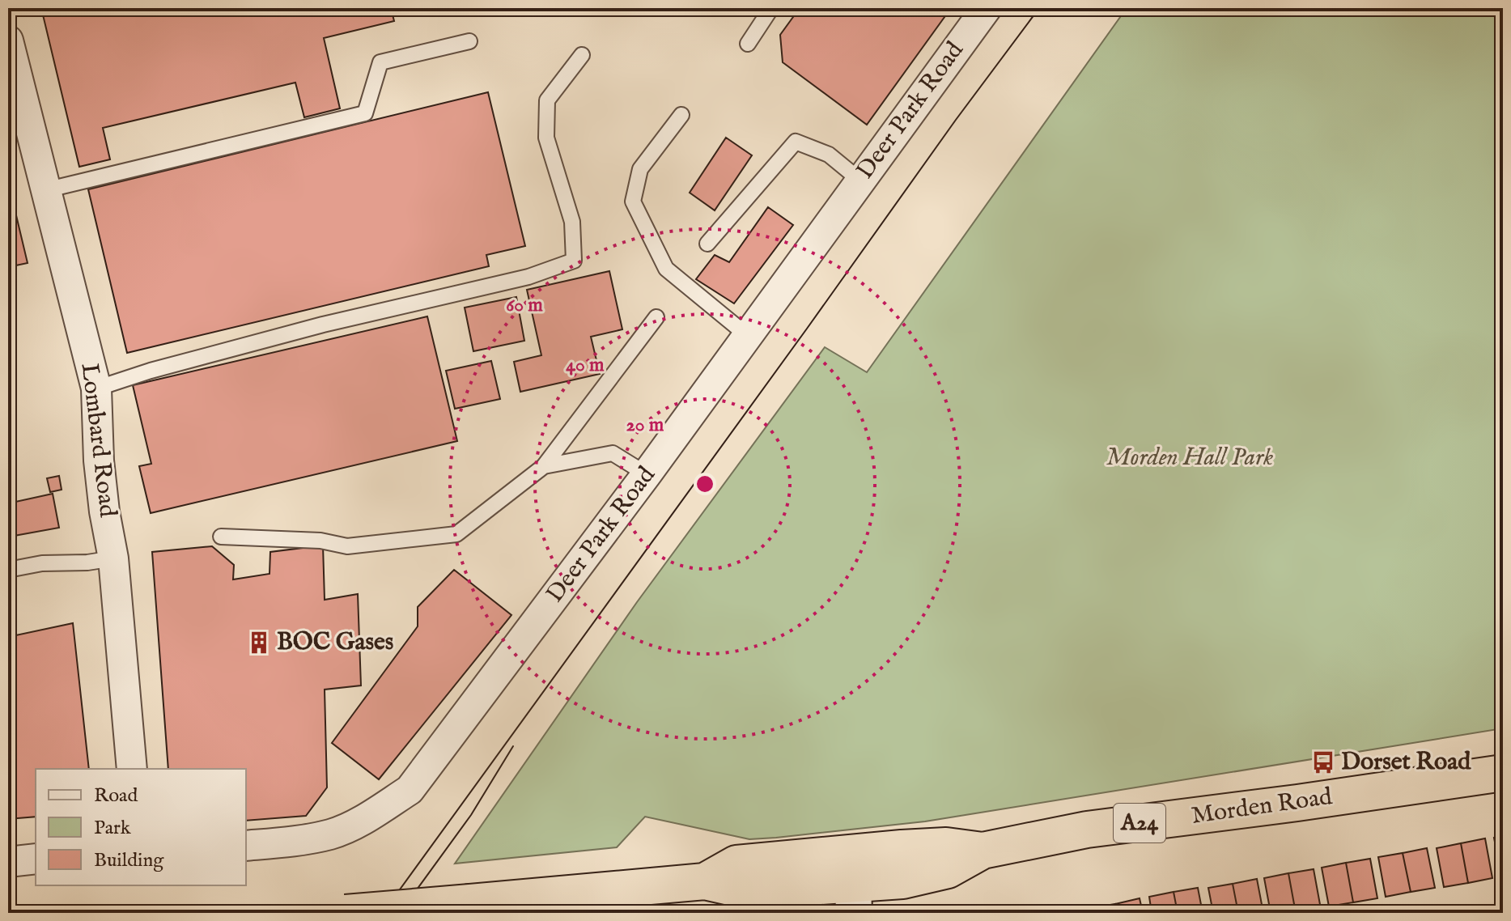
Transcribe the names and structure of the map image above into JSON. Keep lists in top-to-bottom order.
{
  "streets": {
    "highway": ["Morden Road", "A24"],
    "street": ["Deer Park Road", "Lombard Road"]
  },
  "parks": ["Morden Hall Park"],
  "places": {
    "building": ["BOC Gases"],
    "bus stop": ["Dorset Road"]
  },
  "legend": ["Road", "Park", "Building"],
  "rings": ["60 m", "40 m", "20 m"]
}
